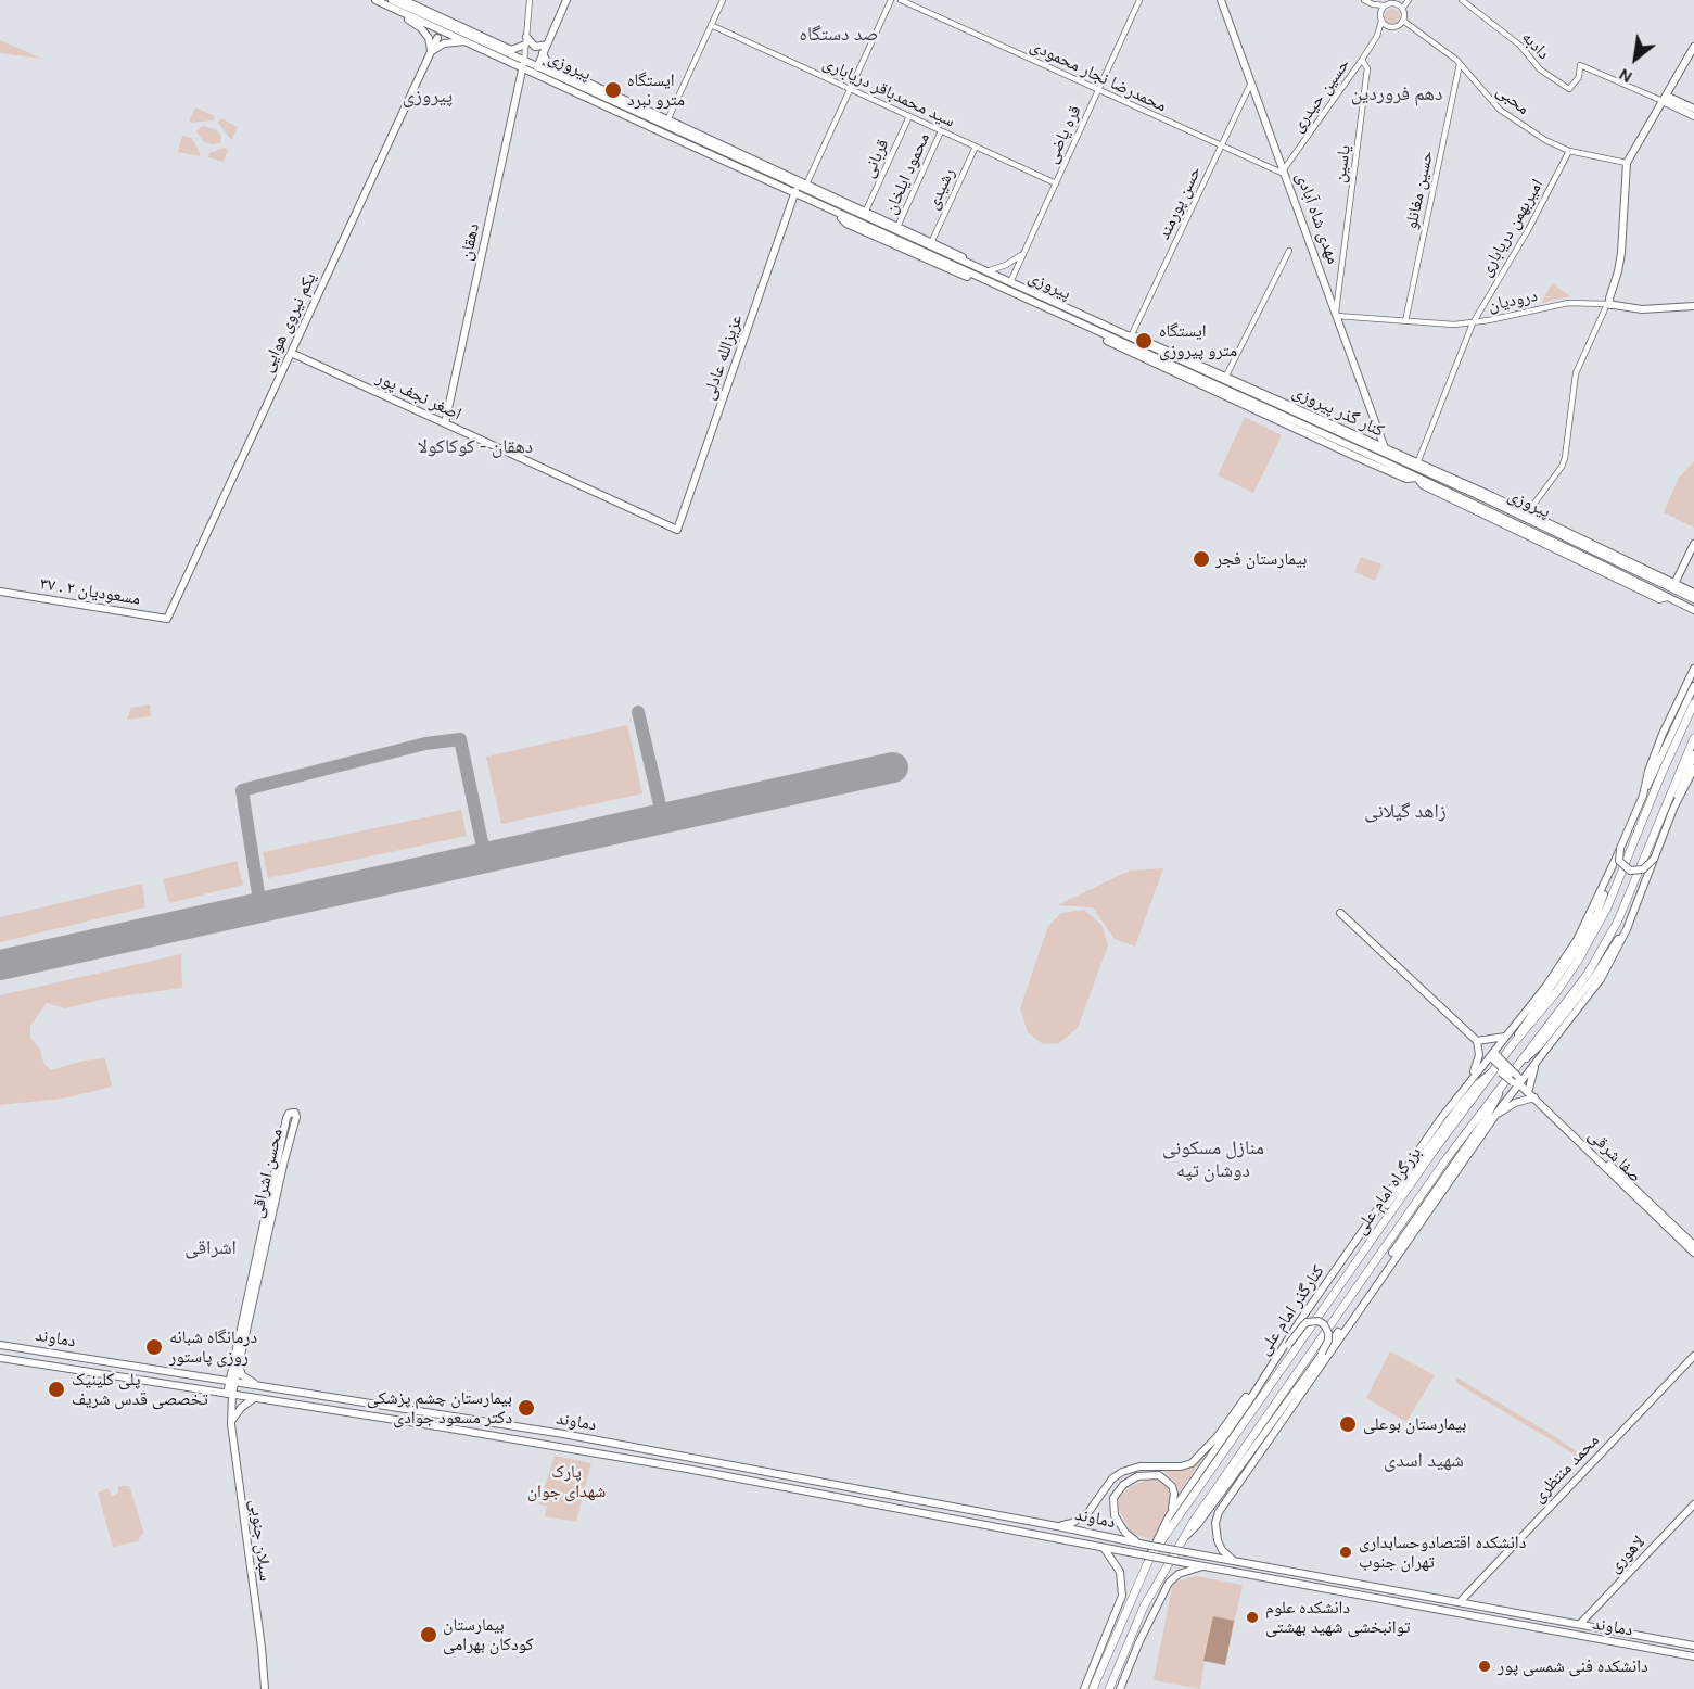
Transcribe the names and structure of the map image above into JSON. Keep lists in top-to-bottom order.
{
  "streets": {
    "highway": ["بزرگراه امام علی"],
    "main road": [
      "پیروزی",
      "مهدی شاه آبادی",
      "دهقان",
      "درودیان",
      "یکم نیروی هوایی",
      "عزیزالله عادلی",
      "اصغر نجف پور",
      "کنار گذر پیروزی",
      "مسعودیان ۲ . ۳۷",
      "صفا شرقی",
      "محسن اشراقی",
      "کنارگذر امام علی",
      "دماوند",
      "محمد منتظری",
      "سبلان جنوبی",
      "لاهوری"
    ],
    "street": [
      "دادبه",
      "محمدرضا نجار محمودی",
      "سید محمدباقر دریاباری",
      "حسین حیدری",
      "محبی",
      "قره یاضی",
      "قربانی",
      "یاسین",
      "محمود ایلخان",
      "رشیدی",
      "حسین مغانلو",
      "حسن پورمند",
      "امیربهمن دریاباری"
    ]
  },
  "crossings": [
    ["پیروزی", "قره یاضی"],
    ["پیروزی", "دهقان"],
    ["پیروزی", "عزیزالله عادلی"],
    ["پیروزی", "کنار گذر پیروزی"],
    ["محمدرضا نجار محمودی", "حسین حیدری"],
    ["محمدرضا نجار محمودی", "قره یاضی"],
    ["محمدرضا نجار محمودی", "حسن پورمند"],
    ["محمدرضا نجار محمودی", "مهدی شاه آبادی"],
    ["سید محمدباقر دریاباری", "قره یاضی"],
    ["سید محمدباقر دریاباری", "قربانی"],
    ["سید محمدباقر دریاباری", "محمود ایلخان"],
    ["سید محمدباقر دریاباری", "رشیدی"],
    ["حسین حیدری", "محبی"],
    ["حسین حیدری", "یاسین"],
    ["حسین حیدری", "مهدی شاه آبادی"],
    ["محبی", "حسین مغانلو"],
    ["محبی", "امیربهمن دریاباری"],
    ["قره یاضی", "کنار گذر پیروزی"],
    ["یاسین", "مهدی شاه آبادی"],
    ["یاسین", "درودیان"],
    ["حسین مغانلو", "درودیان"],
    ["حسن پورمند", "مهدی شاه آبادی"],
    ["حسن پورمند", "کنار گذر پیروزی"],
    ["مهدی شاه آبادی", "درودیان"],
    ["مهدی شاه آبادی", "کنار گذر پیروزی"],
    ["امیربهمن دریاباری", "درودیان"],
    ["امیربهمن دریاباری", "کنار گذر پیروزی"],
    ["دهقان", "اصغر نجف پور"],
    ["یکم نیروی هوایی", "اصغر نجف پور"],
    ["یکم نیروی هوایی", "مسعودیان ۲ . ۳۷"],
    ["عزیزالله عادلی", "اصغر نجف پور"],
    ["صفا شرقی", "بزرگراه امام علی"],
    ["محسن اشراقی", "دماوند"],
    ["محسن اشراقی", "سبلان جنوبی"],
    ["بزرگراه امام علی", "کنارگذر امام علی"],
    ["دماوند", "محمد منتظری"],
    ["دماوند", "سبلان جنوبی"],
    ["دماوند", "لاهوری"]
  ],
  "districts": [
    "صد دستگاه",
    "دهم فروردین",
    "پیروزی",
    "دهقان - کوکاکولا",
    "زاهد گیلانی",
    "منازل مسکونی دوشان تپه",
    "اشراقی",
    "شهید اسدی"
  ],
  "parks": ["پارک شهدای جوان"],
  "places": [
    "ایستگاه مترو نبرد",
    "ایستگاه مترو پیروزی",
    "بیمارستان فجر",
    "درمانگاه شبانه روزی پاستور",
    "پلی کلینیک تخصصی قدس شریف",
    "بیمارستان چشم پزشکی دکتر مسعود جوادی",
    "بیمارستان بوعلی",
    "دانشکده اقتصادوحسابداری تهران جنوب",
    "دانشکده علوم توانبخشی شهید بهشتی",
    "بیمارستان کودکان بهرامی",
    "دانشکده فنی شمسی پور"
  ],
  "north": "bottom left"
}
